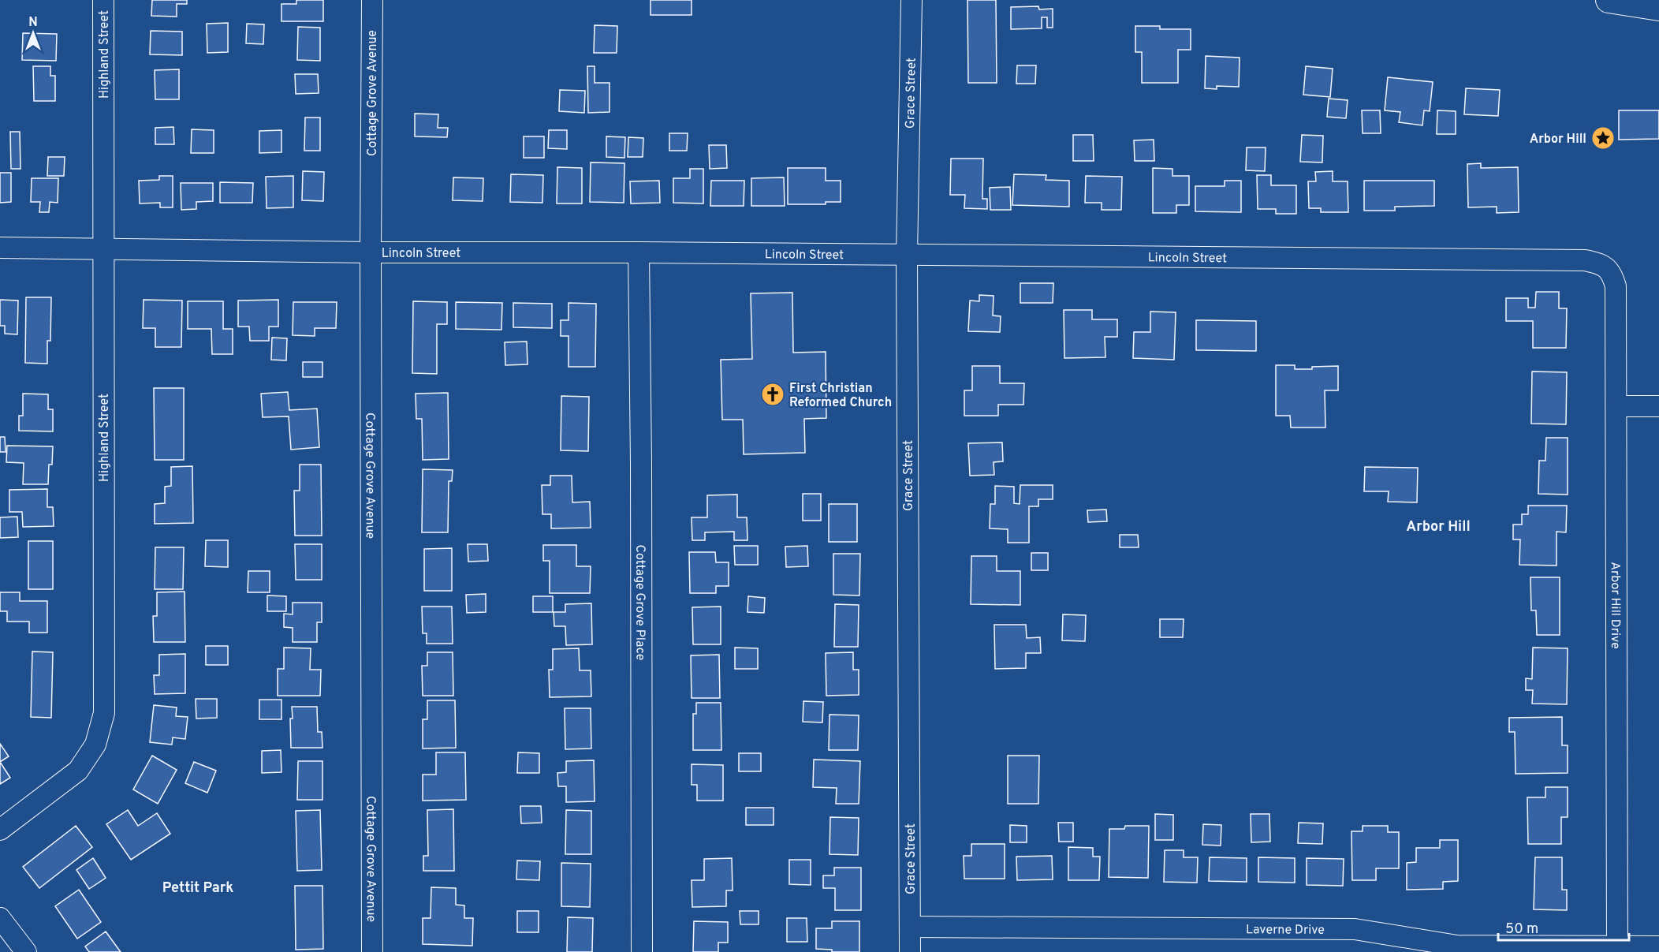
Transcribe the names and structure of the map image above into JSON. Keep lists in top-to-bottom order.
{
  "streets": {
    "street": [
      "Highland Street",
      "Cottage Grove Avenue",
      "Grace Street",
      "Lincoln Street",
      "Cottage Grove Place",
      "Arbor Hill Drive",
      "Laverne Drive"
    ]
  },
  "crossings": [
    ["Highland Street", "Lincoln Street"],
    ["Cottage Grove Avenue", "Lincoln Street"],
    ["Grace Street", "Lincoln Street"],
    ["Grace Street", "Laverne Drive"],
    ["Lincoln Street", "Cottage Grove Place"],
    ["Lincoln Street", "Arbor Hill Drive"],
    ["Arbor Hill Drive", "Laverne Drive"]
  ],
  "districts": ["Arbor Hill", "Pettit Park"],
  "places": {
    "place": ["Arbor Hill"],
    "church": ["First Christian Reformed Church"]
  },
  "scale_bar": "50 m",
  "north": "top"
}
